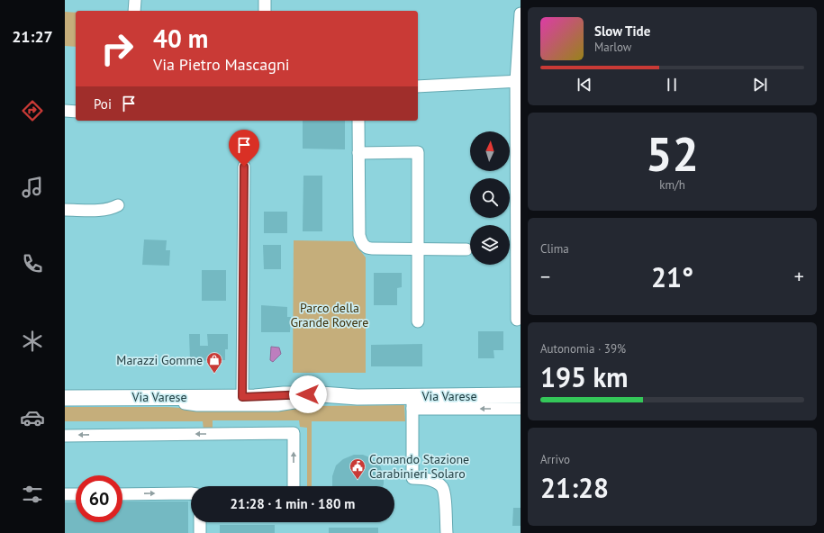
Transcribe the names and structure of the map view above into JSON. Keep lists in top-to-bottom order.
{
  "streets": {
    "main road": ["Via Varese"]
  },
  "parks": ["Parco della Grande Rovere"],
  "places": {
    "shop": ["Marazzi Gomme"],
    "public building": ["Comando Stazione Carabinieri Solaro"]
  },
  "north": "top",
  "page": {
    "tabs": "21:27",
    "turn": ["40 m", "Via Pietro Mascagni"],
    "song": ["Slow Tide", "Marlow"],
    "then": "Poi",
    "tile": [
      ["52", "km/h"],
      "Clima",
      ["Autonomia · 39%", "195 km"],
      ["Arrivo", "21:28"]
    ],
    "heat": ["−", "21°", "+"],
    "limit": "60",
    "trip": "21:28 · 1 min · 180 m"
  }
}
